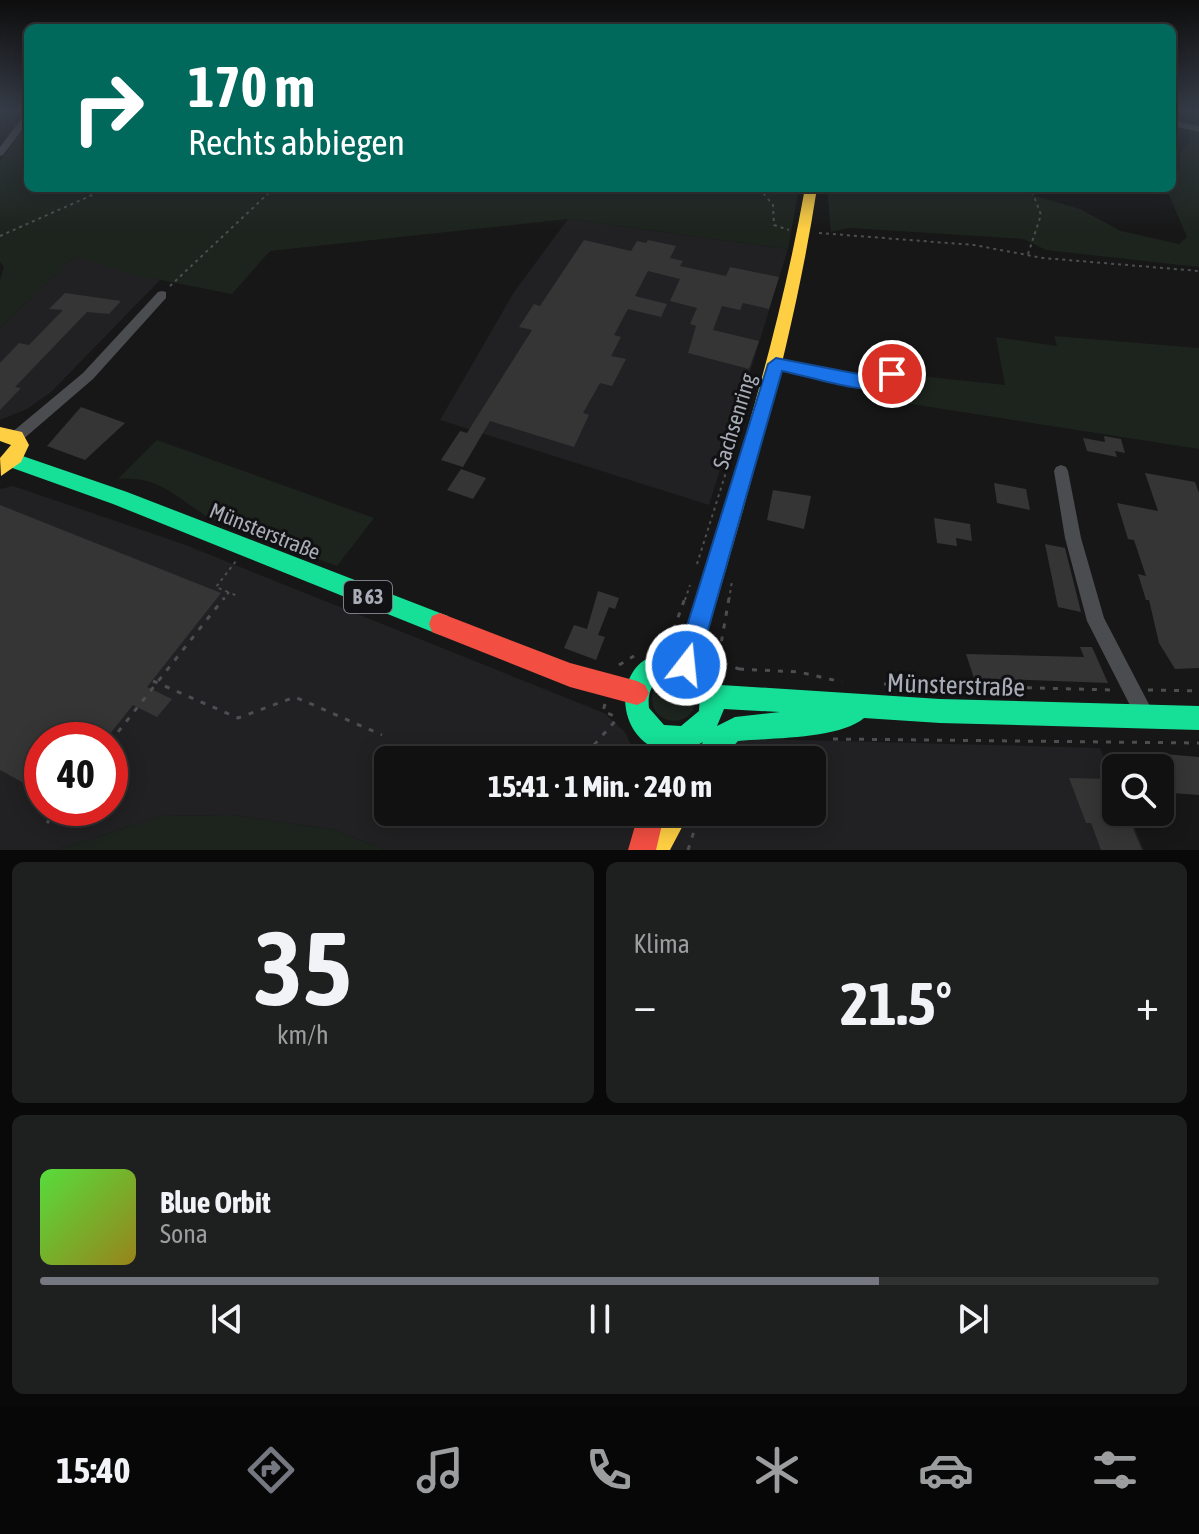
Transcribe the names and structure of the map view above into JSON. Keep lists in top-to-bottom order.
{
  "streets": {
    "main road": ["Sachsenring", "Münsterstraße", "B 63"]
  },
  "crossings": [
    ["Sachsenring", "Münsterstraße"]
  ],
  "page": {
    "turn": ["170 m", "Rechts abbiegen"],
    "limit": "40",
    "trip": "15:41 · 1 Min. · 240 m",
    "tile": [
      ["35", "km/h"],
      "Klima"
    ],
    "heat": ["−", "21.5°", "+"],
    "song": ["Blue Orbit", "Sona"],
    "tabs": "15:40"
  }
}
